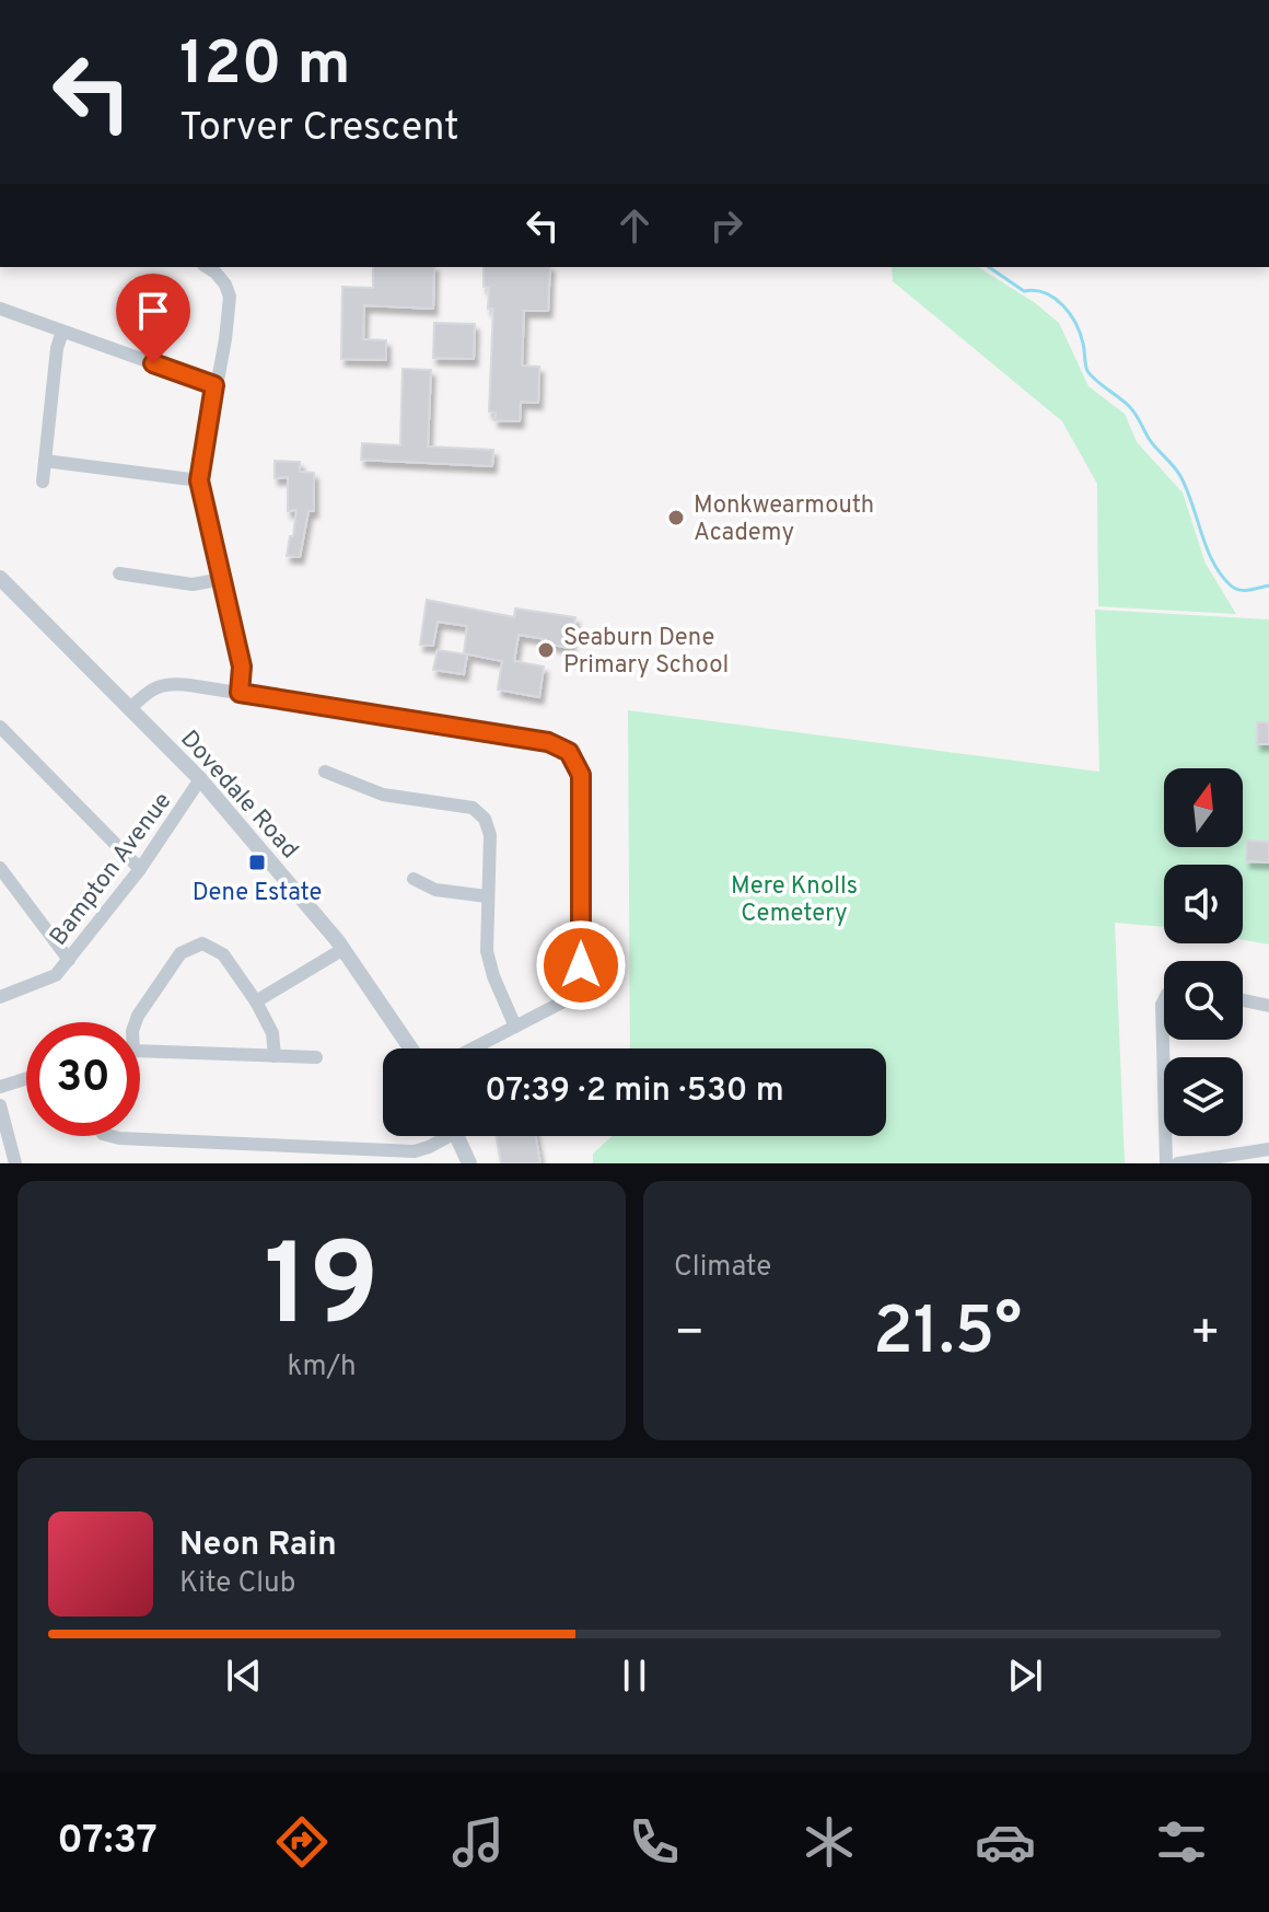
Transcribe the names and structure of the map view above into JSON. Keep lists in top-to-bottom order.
{
  "streets": {
    "street": ["Dovedale Road", "Bampton Avenue"]
  },
  "crossings": [
    ["Dovedale Road", "Bampton Avenue"]
  ],
  "parks": ["Mere Knolls Cemetery"],
  "places": {
    "other": ["Monkwearmouth Academy", "Seaburn Dene Primary School"],
    "transit": ["Dene Estate"]
  },
  "north": "top",
  "page": {
    "turn": ["120 m", "Torver Crescent"],
    "limit": "30",
    "trip": "07:39 · 2 min · 530 m",
    "tile": [
      ["19", "km/h"],
      "Climate"
    ],
    "heat": ["−", "21.5°", "+"],
    "song": ["Neon Rain", "Kite Club"],
    "tabs": "07:37"
  }
}
